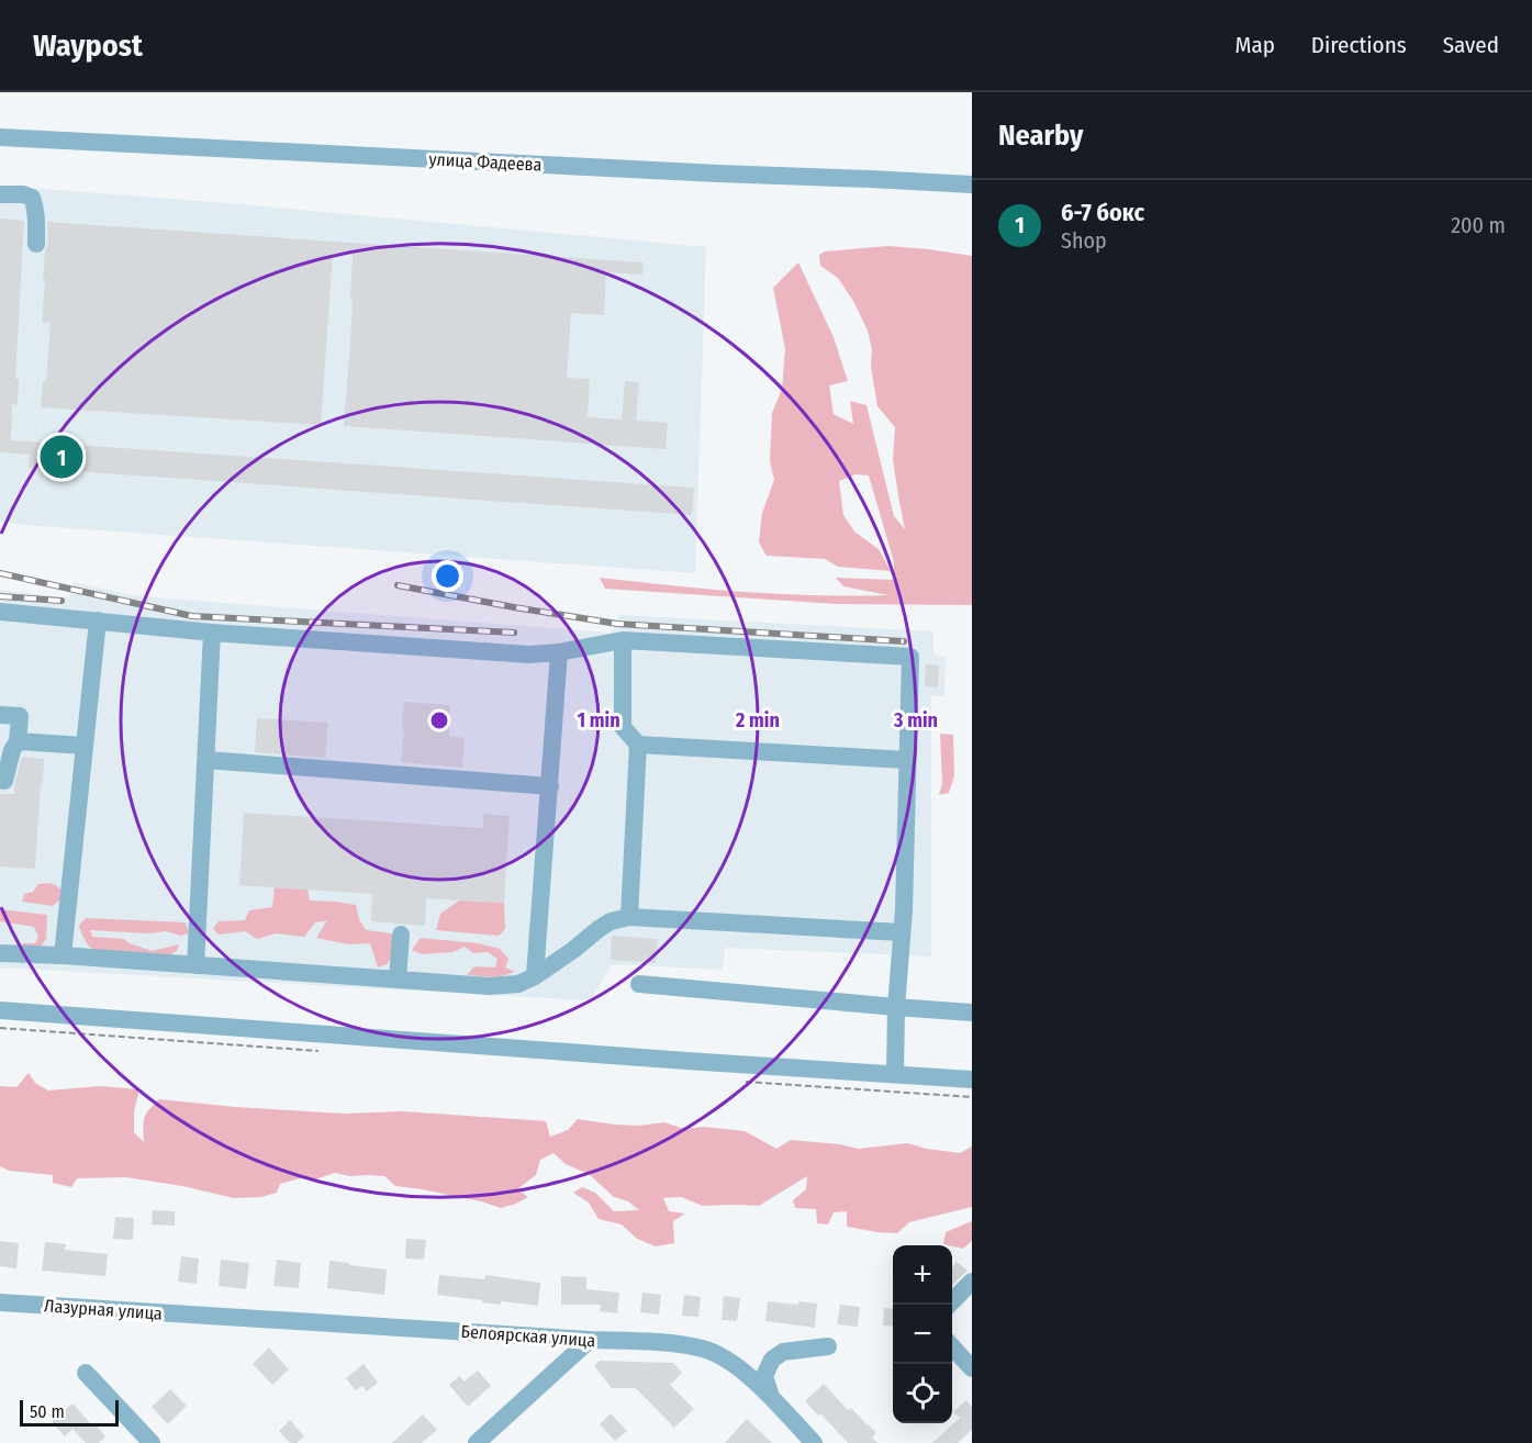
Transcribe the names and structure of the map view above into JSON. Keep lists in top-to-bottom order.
{
  "streets": {
    "street": ["улица Фадеева", "Лазурная улица", "Белоярская улица"]
  },
  "crossings": [
    ["Лазурная улица", "Белоярская улица"]
  ],
  "scale_bar": "50 m",
  "page": {
    "header": "Waypost",
    "nav": ["Map", "Directions", "Saved"],
    "heading": "Nearby",
    "list": [
      {
        "mark": "1",
        "name": "6-7 бокс",
        "note": "Shop",
        "value": "200 m"
      }
    ],
    "pins": "1",
    "map_buttons": ["+", "−"],
    "scale": "50 m"
  },
  "rings": ["1 min", "2 min", "3 min"]
}
